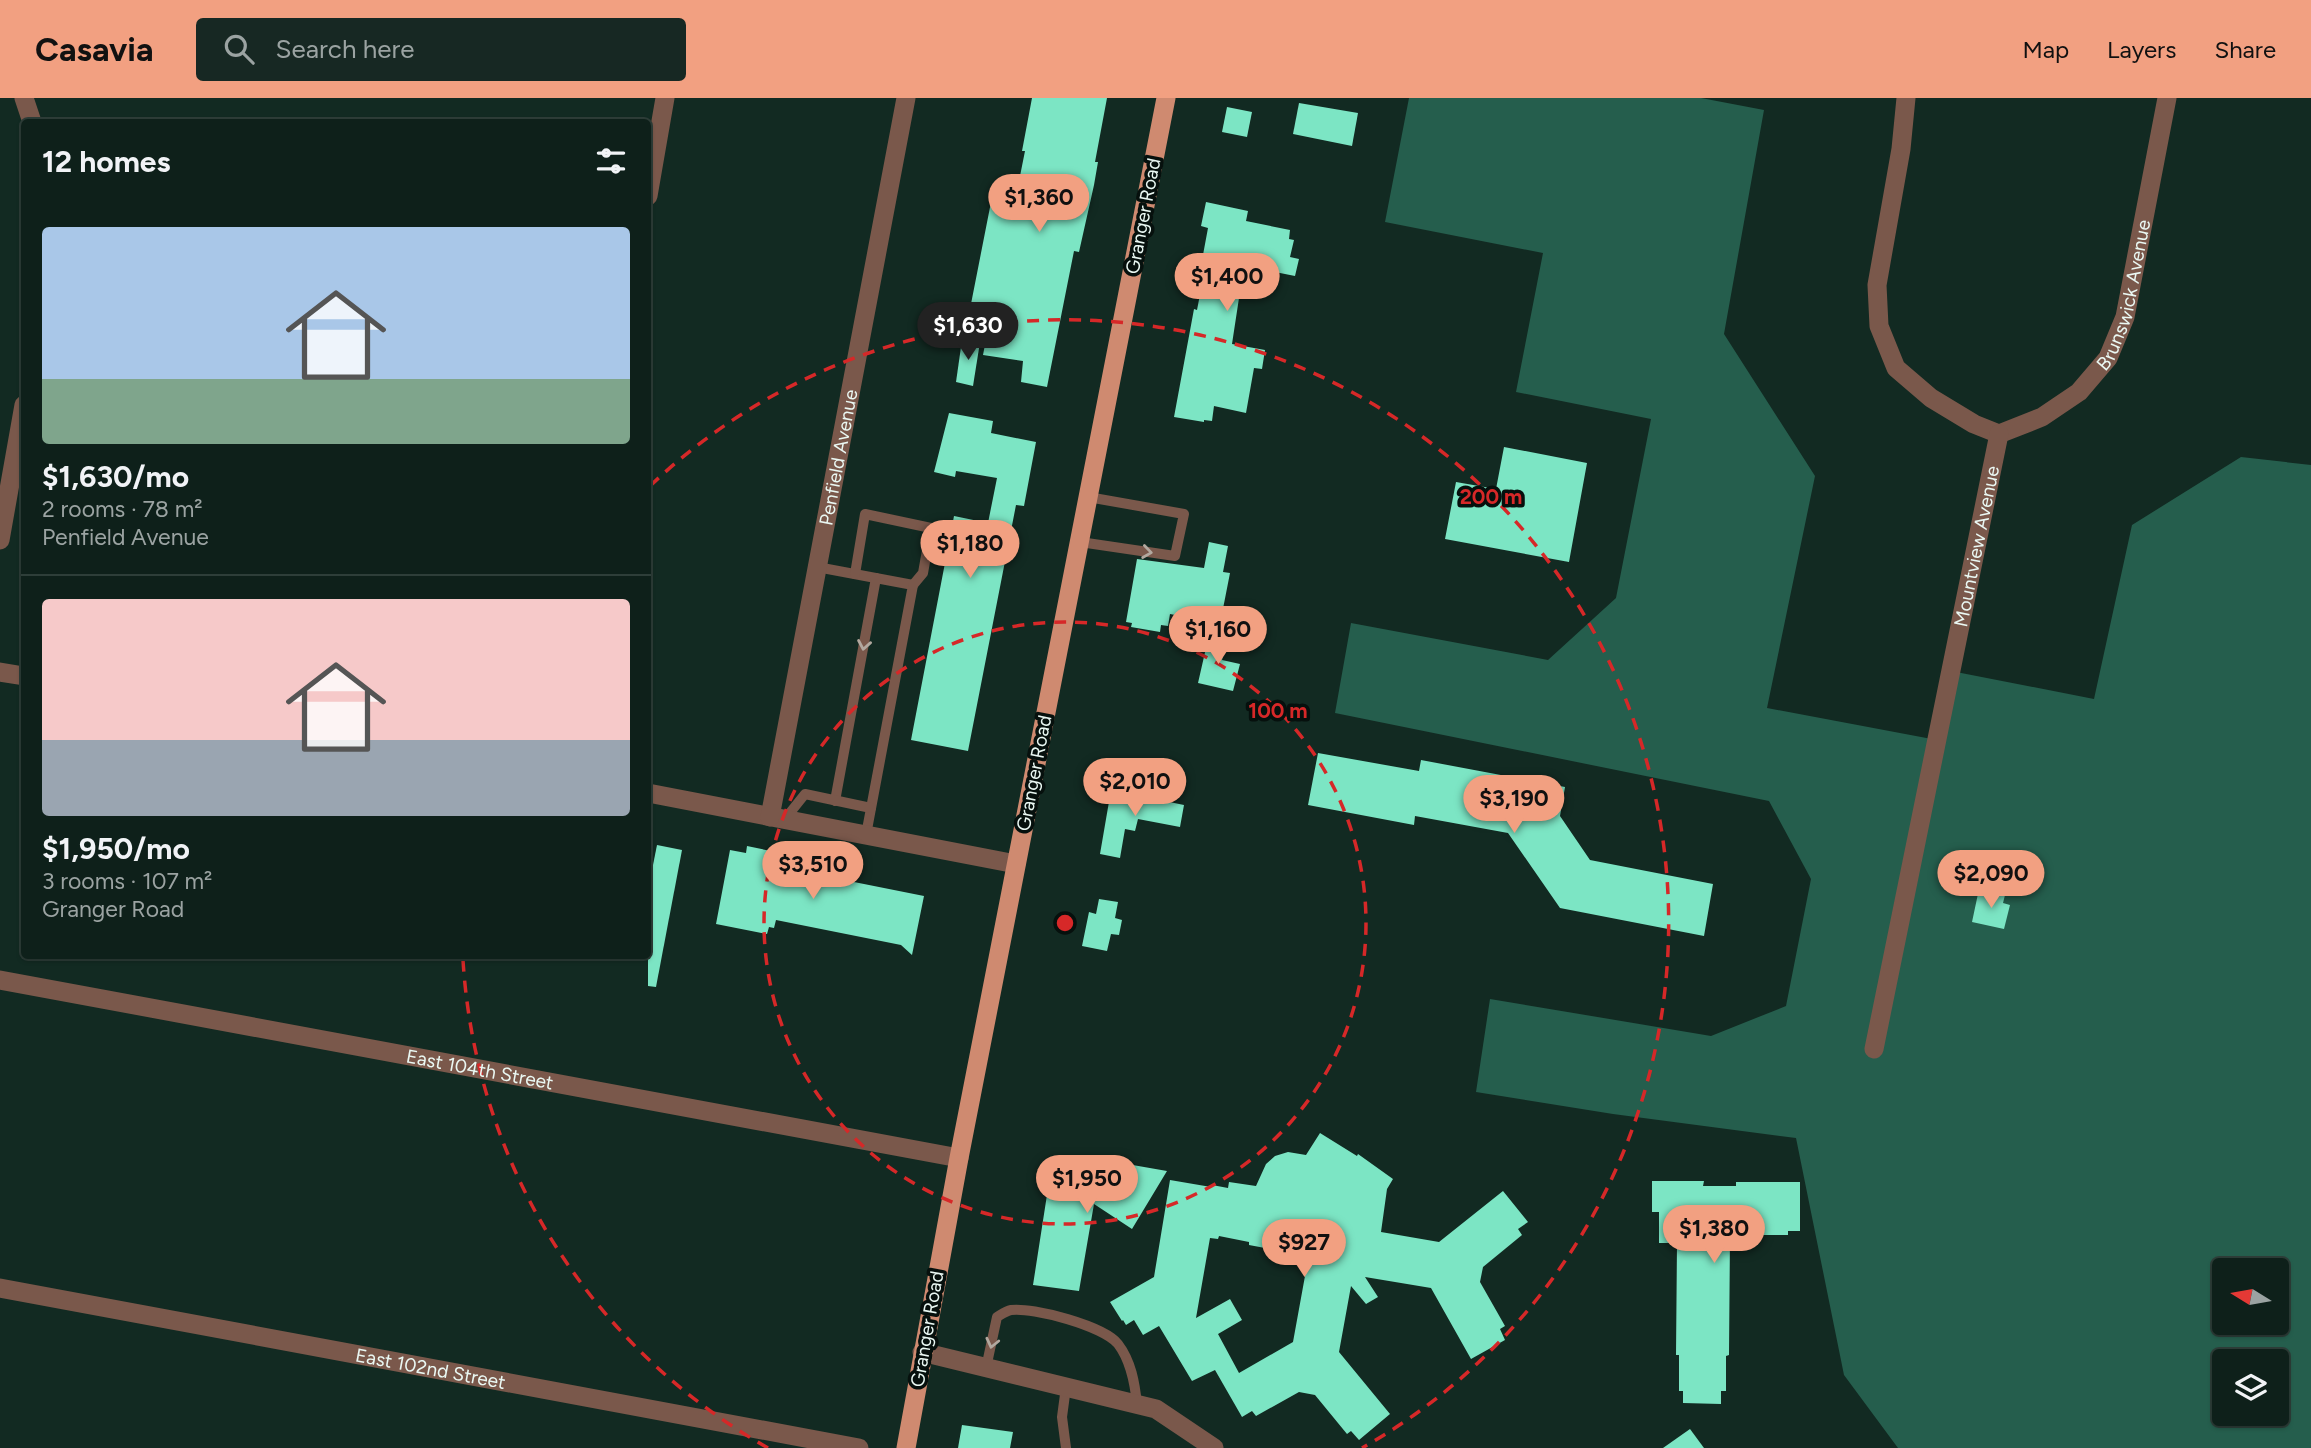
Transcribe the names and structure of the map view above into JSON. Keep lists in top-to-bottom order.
{
  "streets": {
    "main road": ["Granger Road"],
    "street": [
      "Brunswick Avenue",
      "Penfield Avenue",
      "Mountview Avenue",
      "East 104th Street",
      "East 102nd Street"
    ]
  },
  "crossings": [
    ["Granger Road", "East 104th Street"],
    ["Brunswick Avenue", "Mountview Avenue"]
  ],
  "north": "left",
  "page": {
    "header": "Casavia",
    "search": "Search here",
    "nav": ["Map", "Layers", "Share"],
    "heading": "12 homes",
    "price": [
      "$1,360",
      "$1,400",
      "$1,630",
      "$1,180",
      "$1,160",
      "$2,010",
      "$3,190",
      "$3,510",
      "$2,090",
      "$1,950",
      "$1,380",
      "$927"
    ],
    "list": [
      {
        "name": "$1,630/mo",
        "note": "2 rooms · 78 m² · Penfield Avenue"
      },
      {
        "name": "$1,950/mo",
        "note": "3 rooms · 107 m² · Granger Road"
      }
    ]
  },
  "rings": ["200 m", "100 m"]
}
